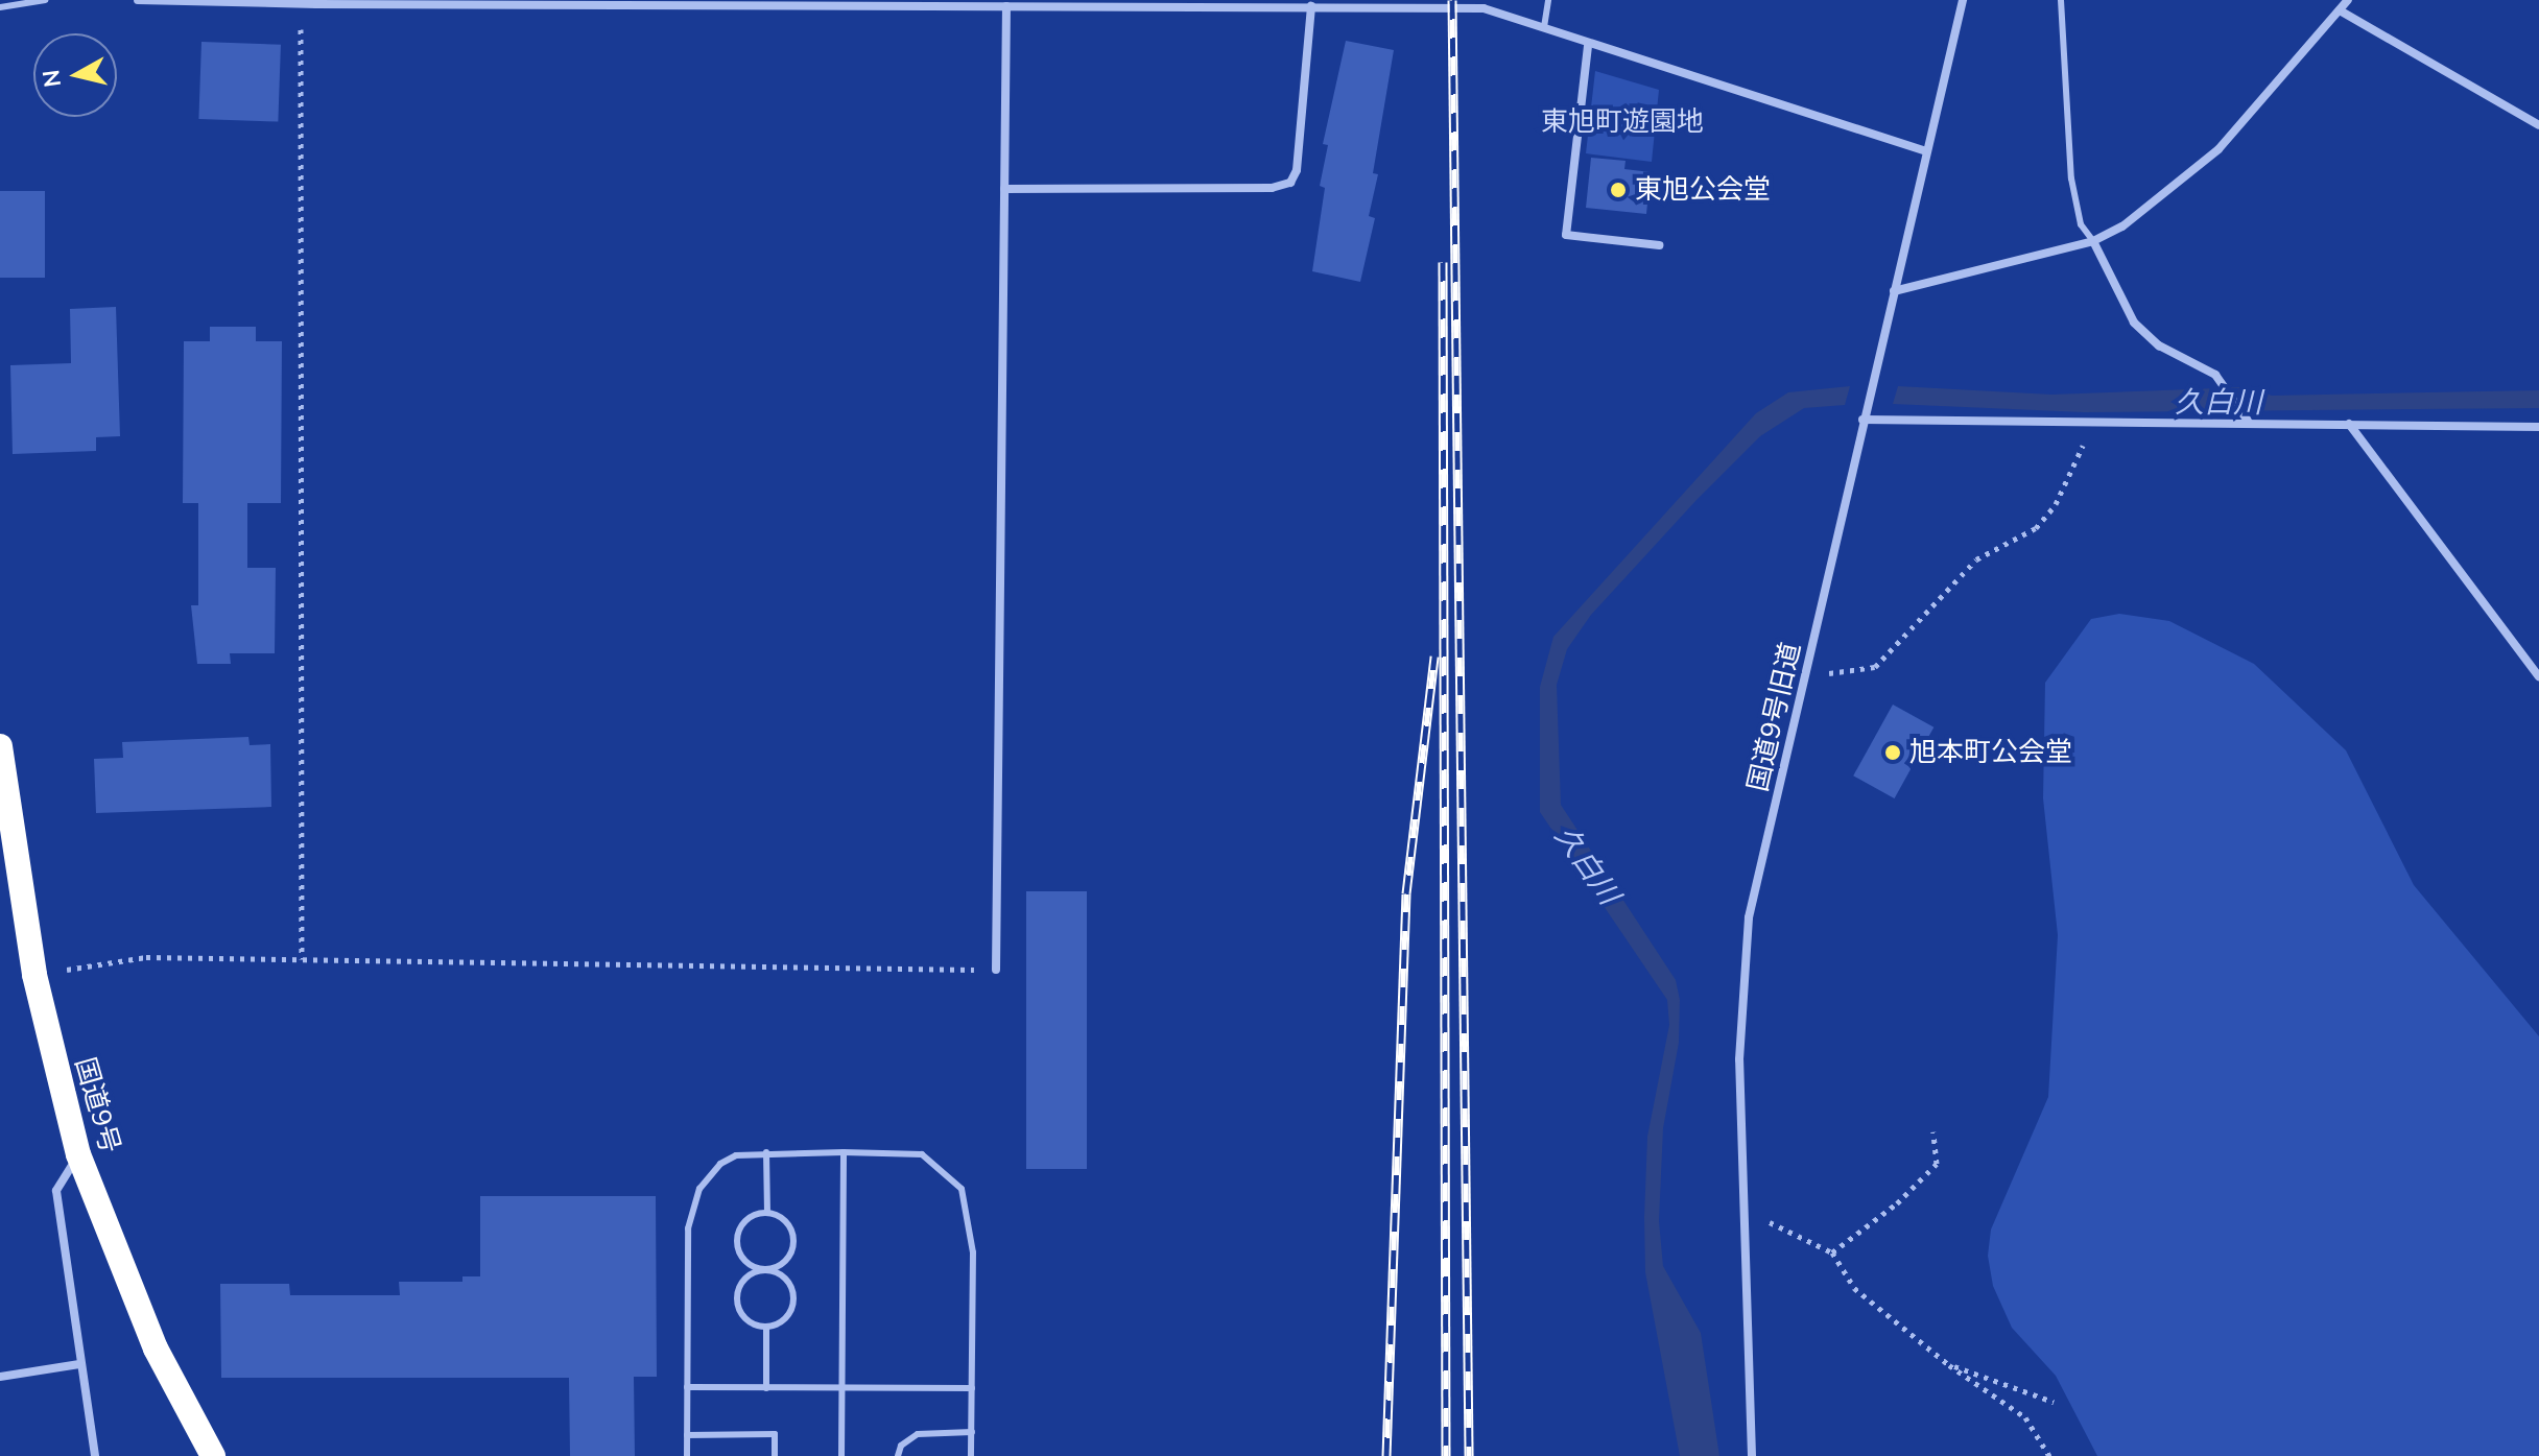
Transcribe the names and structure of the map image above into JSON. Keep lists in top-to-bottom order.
{
  "streets": {
    "highway": ["国道9号"],
    "street": ["国道9号旧道"]
  },
  "water": ["久白川"],
  "parks": ["東旭町遊園地"],
  "places": ["東旭公会堂", "旭本町公会堂"],
  "north": "left"
}
